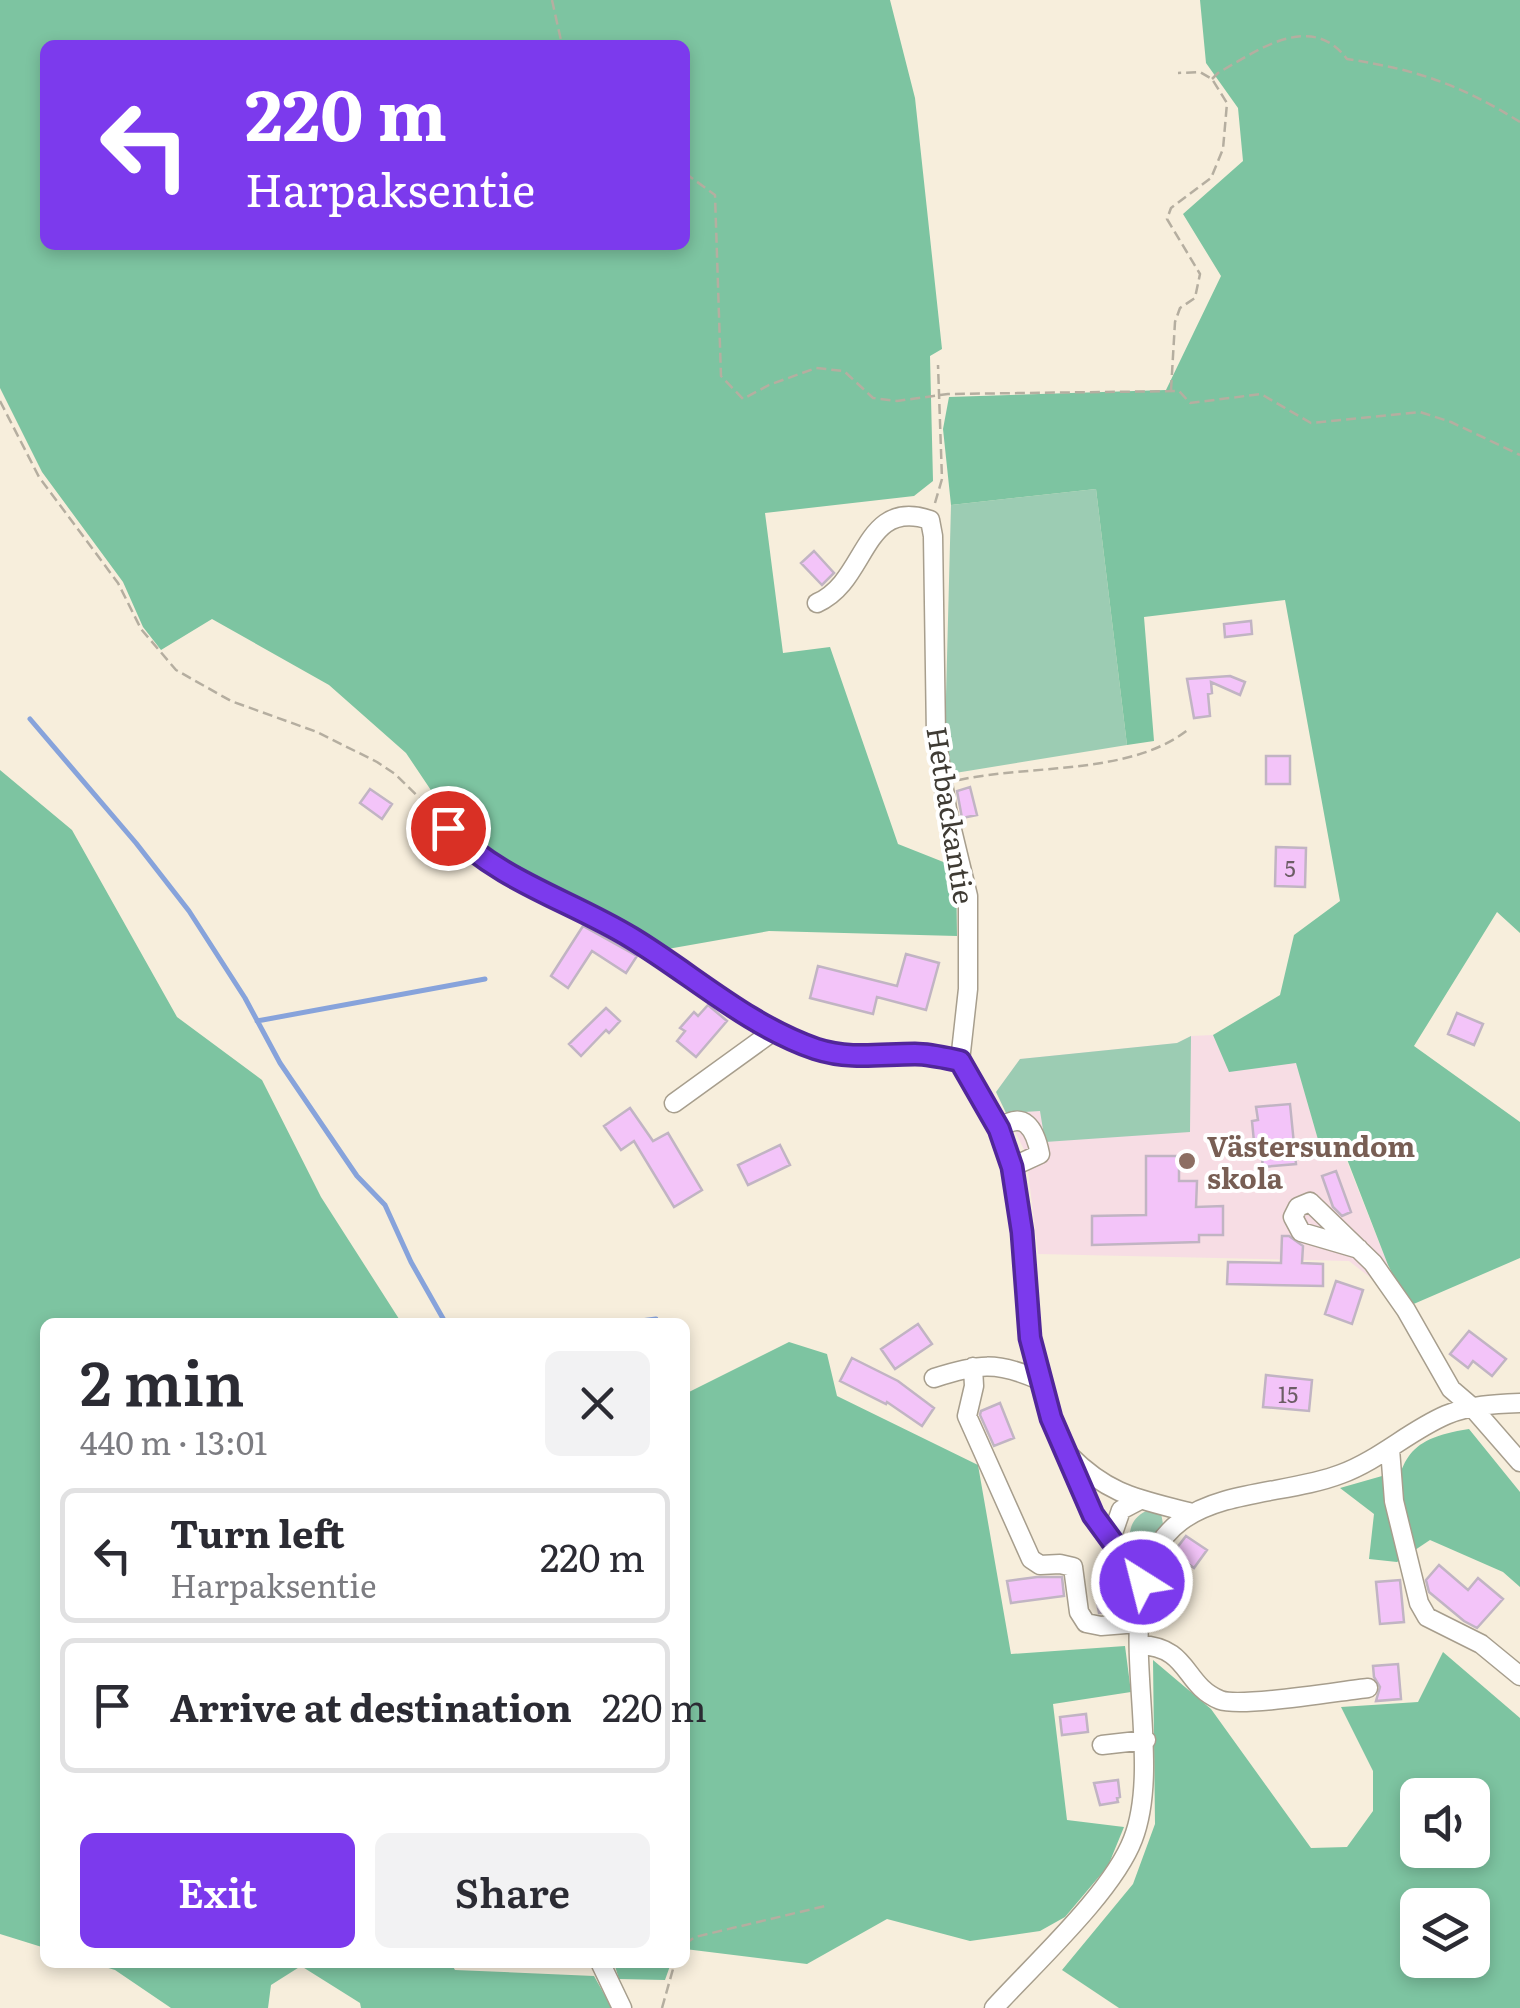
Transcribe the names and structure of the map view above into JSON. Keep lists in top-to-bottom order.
{
  "streets": {
    "street": ["Hetbackantie"]
  },
  "places": ["Västersundom skola"],
  "house_numbers": ["5", "15"],
  "page": {
    "turn": ["220 m", "Harpaksentie"],
    "heading": ["2 min", "440 m · 13:01"],
    "list": [
      {
        "name": "Turn left",
        "note": "Harpaksentie",
        "value": "220 m"
      },
      {
        "name": "Arrive at destination",
        "value": "220 m"
      }
    ],
    "buttons": ["Exit", "Share"]
  }
}
